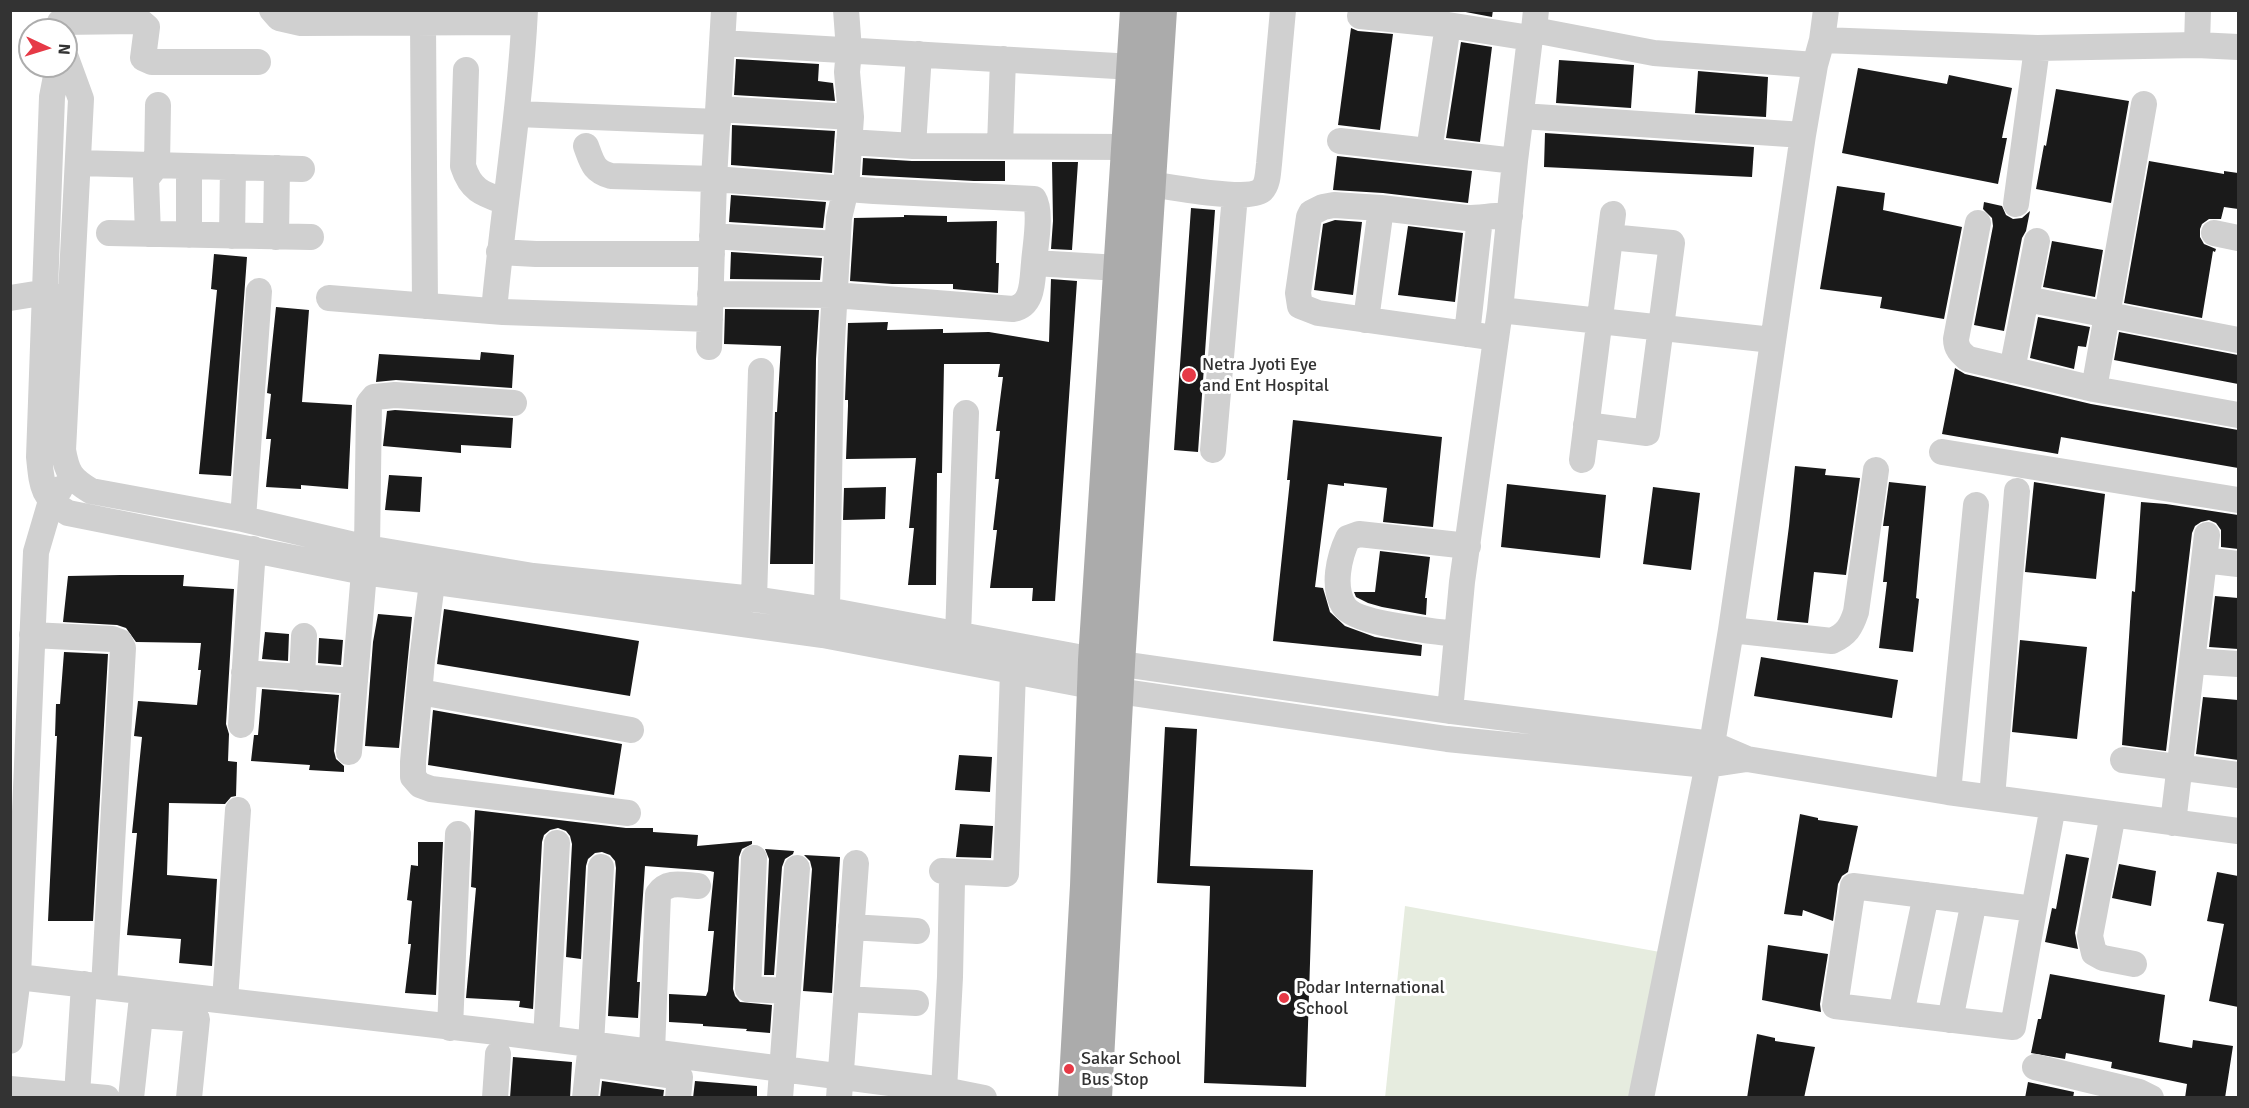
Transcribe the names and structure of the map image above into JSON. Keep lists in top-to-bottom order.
{
  "places": ["Netra Jyoti Eye and Ent Hospital", "Podar International School", "Sakar School Bus Stop"],
  "north": "right"
}
